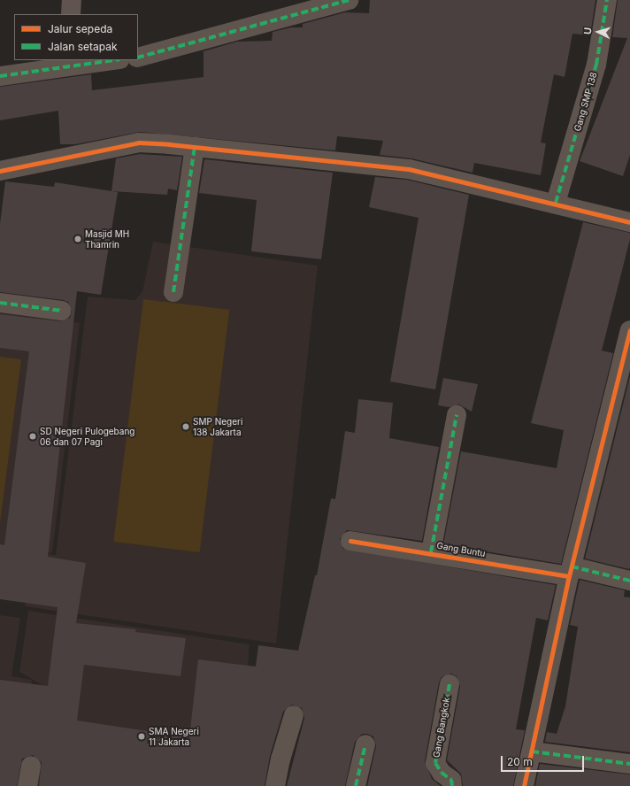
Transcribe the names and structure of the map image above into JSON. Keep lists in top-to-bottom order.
{
  "streets": {
    "street": ["Gang SMP 138", "Gang Buntu", "Gang Bangkok"]
  },
  "places": [
    "Masjid MH Thamrin",
    "SMP Negeri 138 Jakarta",
    "SD Negeri Pulogebang 06 dan 07 Pagi",
    "SMA Negeri 11 Jakarta"
  ],
  "legend": ["Jalur sepeda", "Jalan setapak"],
  "scale_bar": "20 m",
  "north": "left"
}
